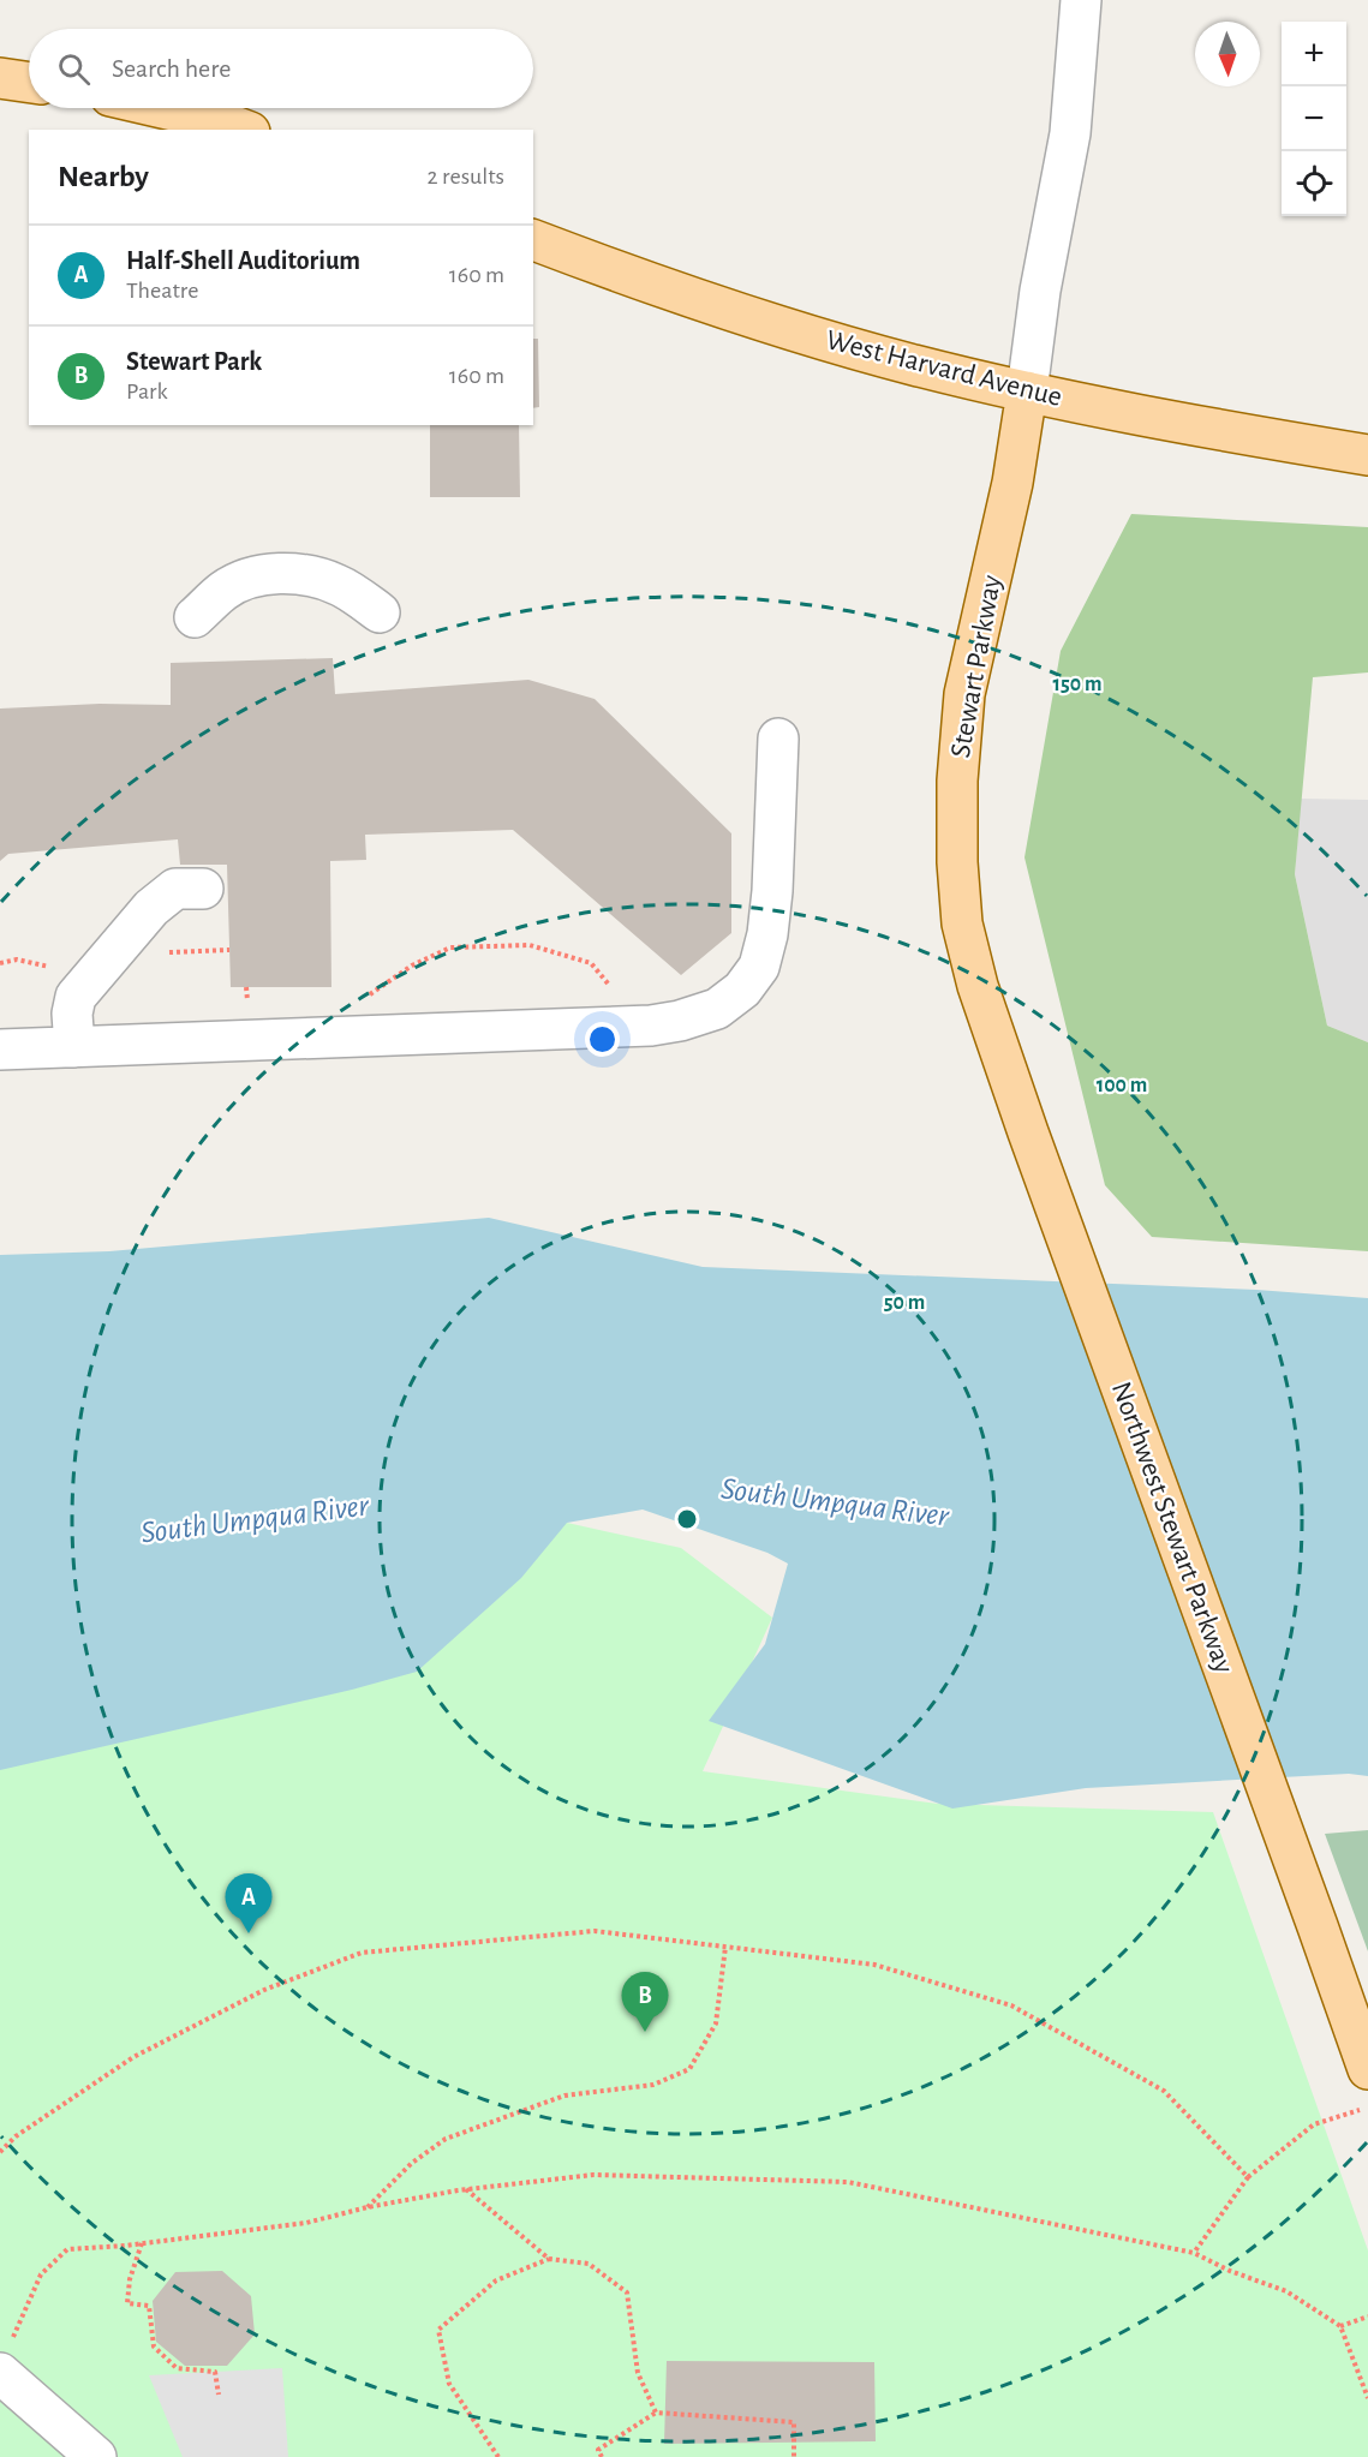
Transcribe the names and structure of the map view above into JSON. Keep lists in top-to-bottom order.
{
  "streets": {
    "main road": ["West Harvard Avenue", "Stewart Parkway", "Northwest Stewart Parkway"]
  },
  "crossings": [
    ["West Harvard Avenue", "Stewart Parkway"],
    ["Stewart Parkway", "Northwest Stewart Parkway"]
  ],
  "water": ["South Umpqua River"],
  "north": "bottom",
  "page": {
    "map_buttons": ["+", "−"],
    "search": "Search here",
    "heading": ["Nearby", "2 results"],
    "list": [
      {
        "mark": "A",
        "name": "Half-Shell Auditorium",
        "note": "Theatre",
        "value": "160 m"
      },
      {
        "mark": "B",
        "name": "Stewart Park",
        "note": "Park",
        "value": "160 m"
      }
    ],
    "pins": ["A", "B"]
  },
  "rings": ["150 m", "100 m", "50 m"]
}
